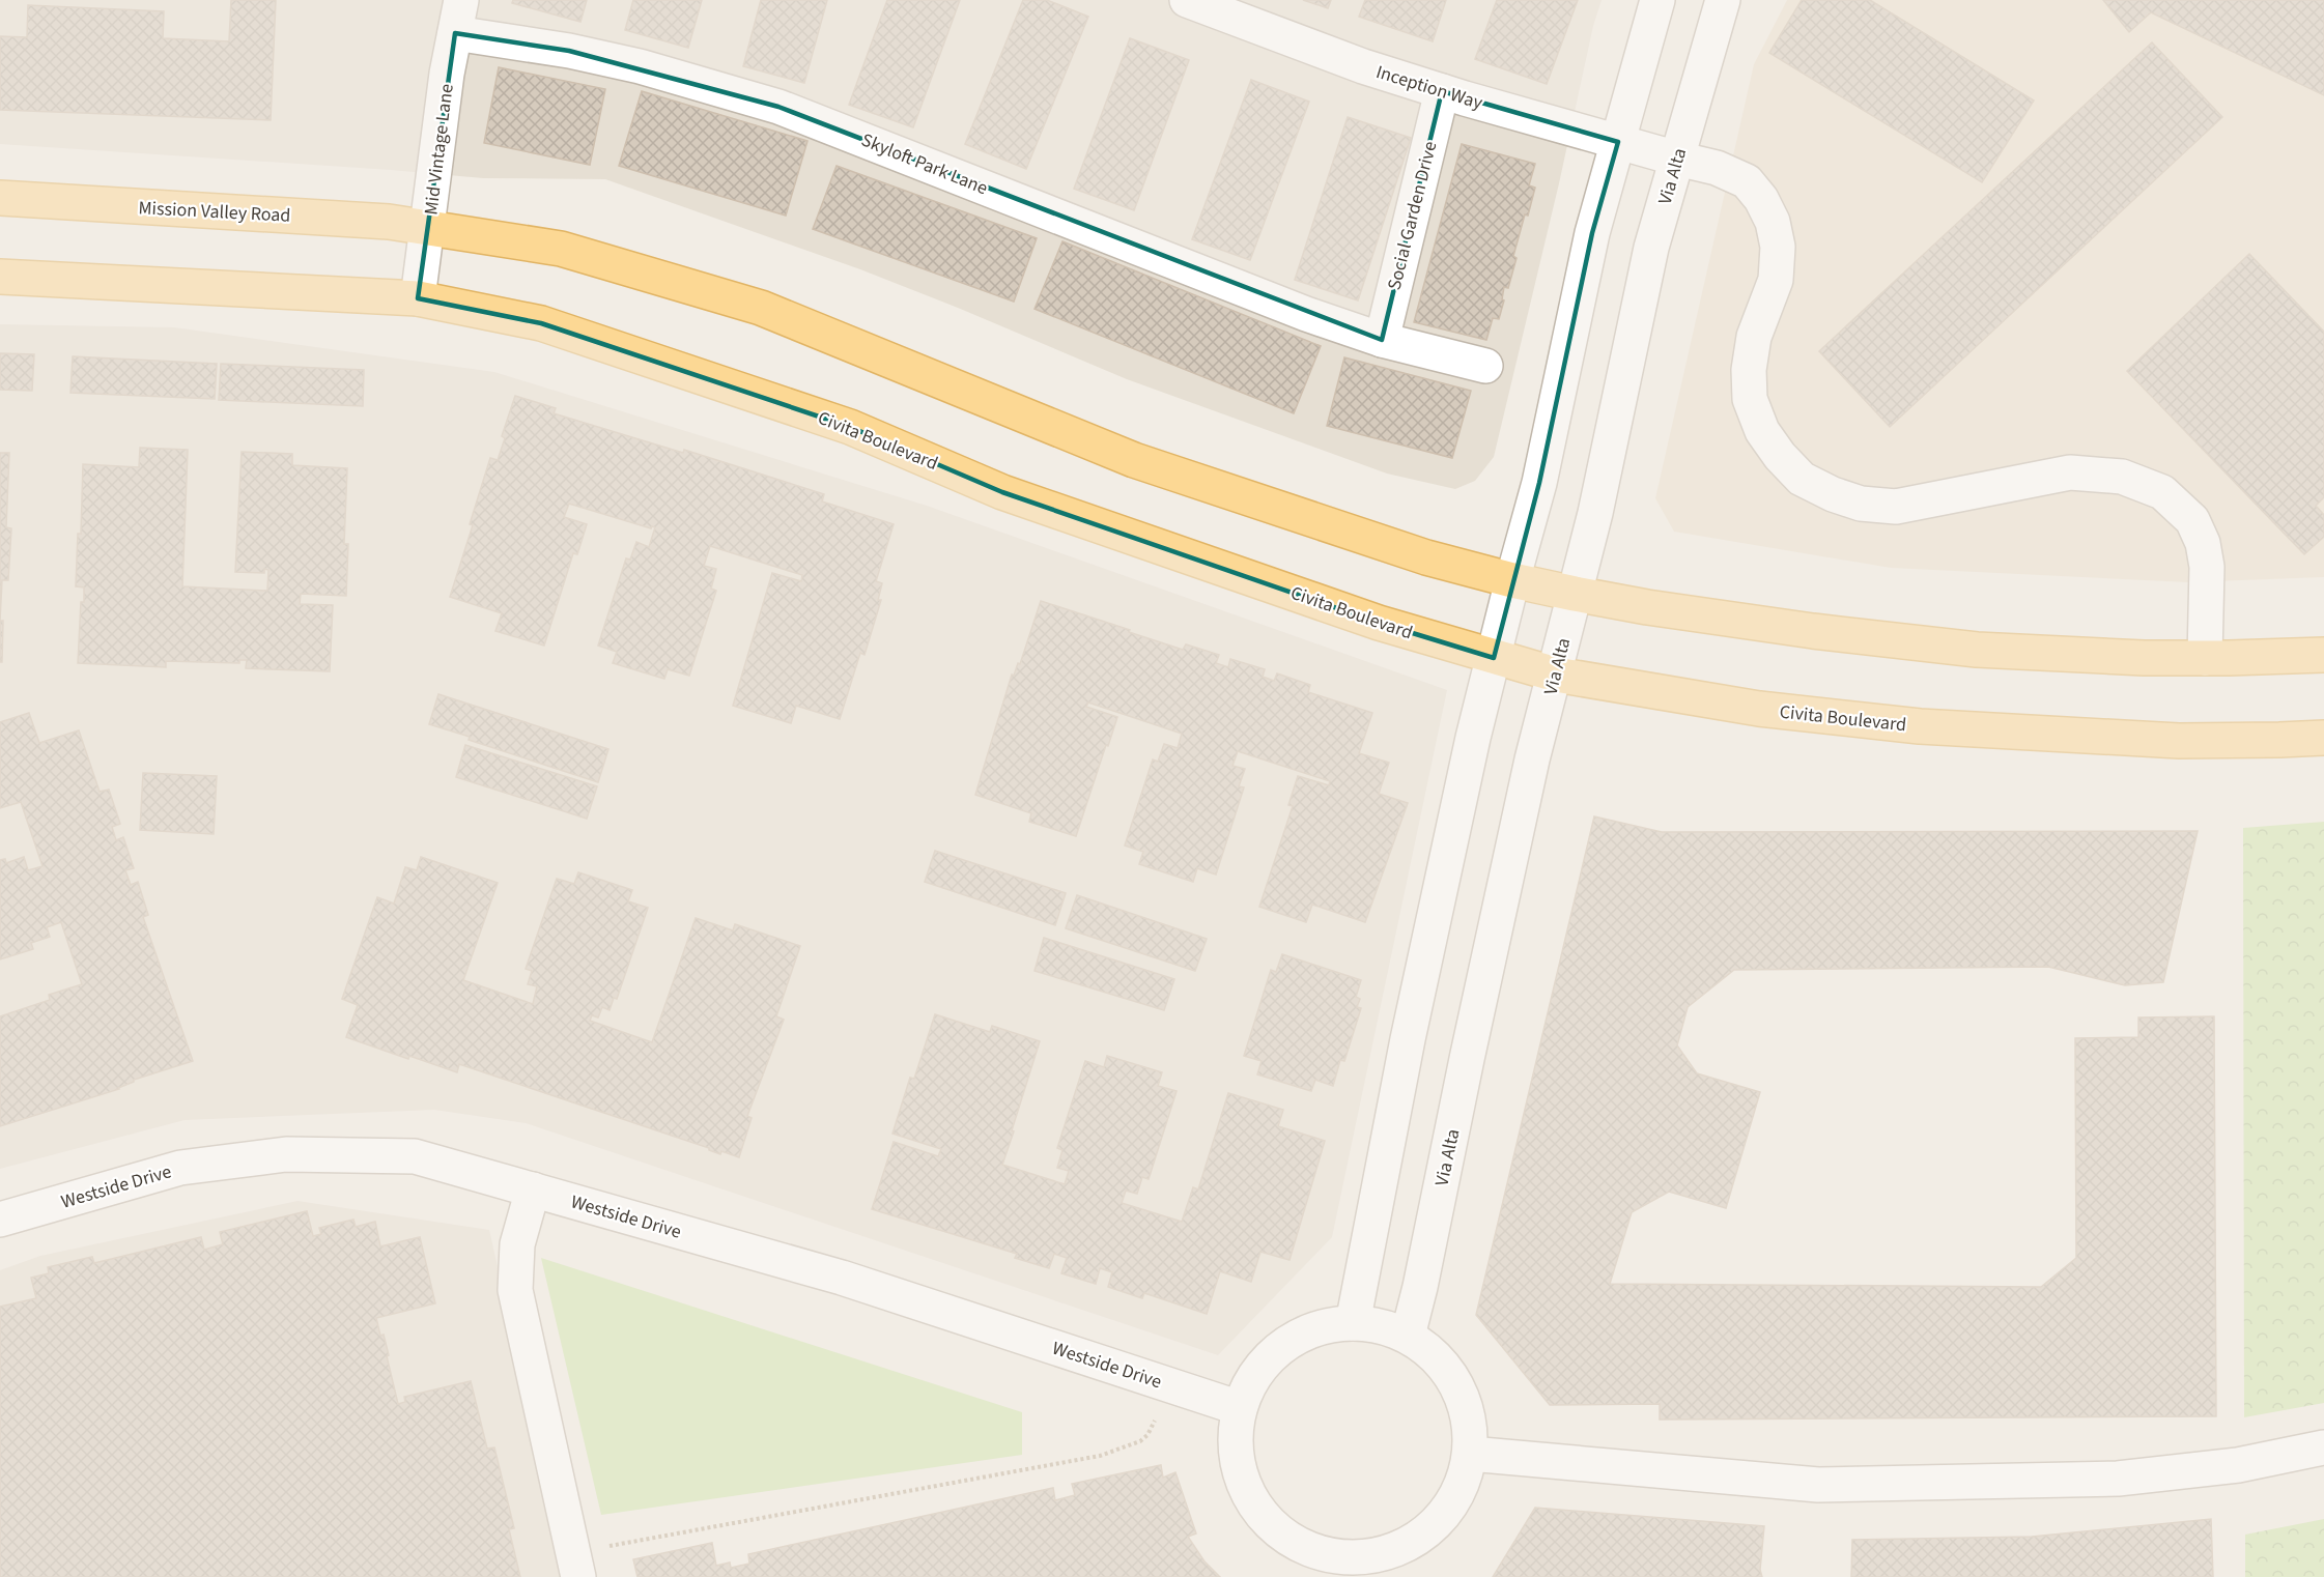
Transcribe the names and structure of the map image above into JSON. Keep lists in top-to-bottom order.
{
  "streets": {
    "main road": ["Mission Valley Road", "Civita Boulevard"],
    "street": [
      "Inception Way",
      "Mid Vintage Lane",
      "Skyloft Park Lane",
      "Via Alta",
      "Social Garden Drive",
      "Westside Drive"
    ]
  },
  "crossings": [
    ["Inception Way", "Via Alta"],
    ["Inception Way", "Social Garden Drive"],
    ["Mid Vintage Lane", "Skyloft Park Lane"],
    ["Mid Vintage Lane", "Mission Valley Road"],
    ["Mid Vintage Lane", "Civita Boulevard"],
    ["Skyloft Park Lane", "Social Garden Drive"],
    ["Via Alta", "Civita Boulevard"]
  ]
}
